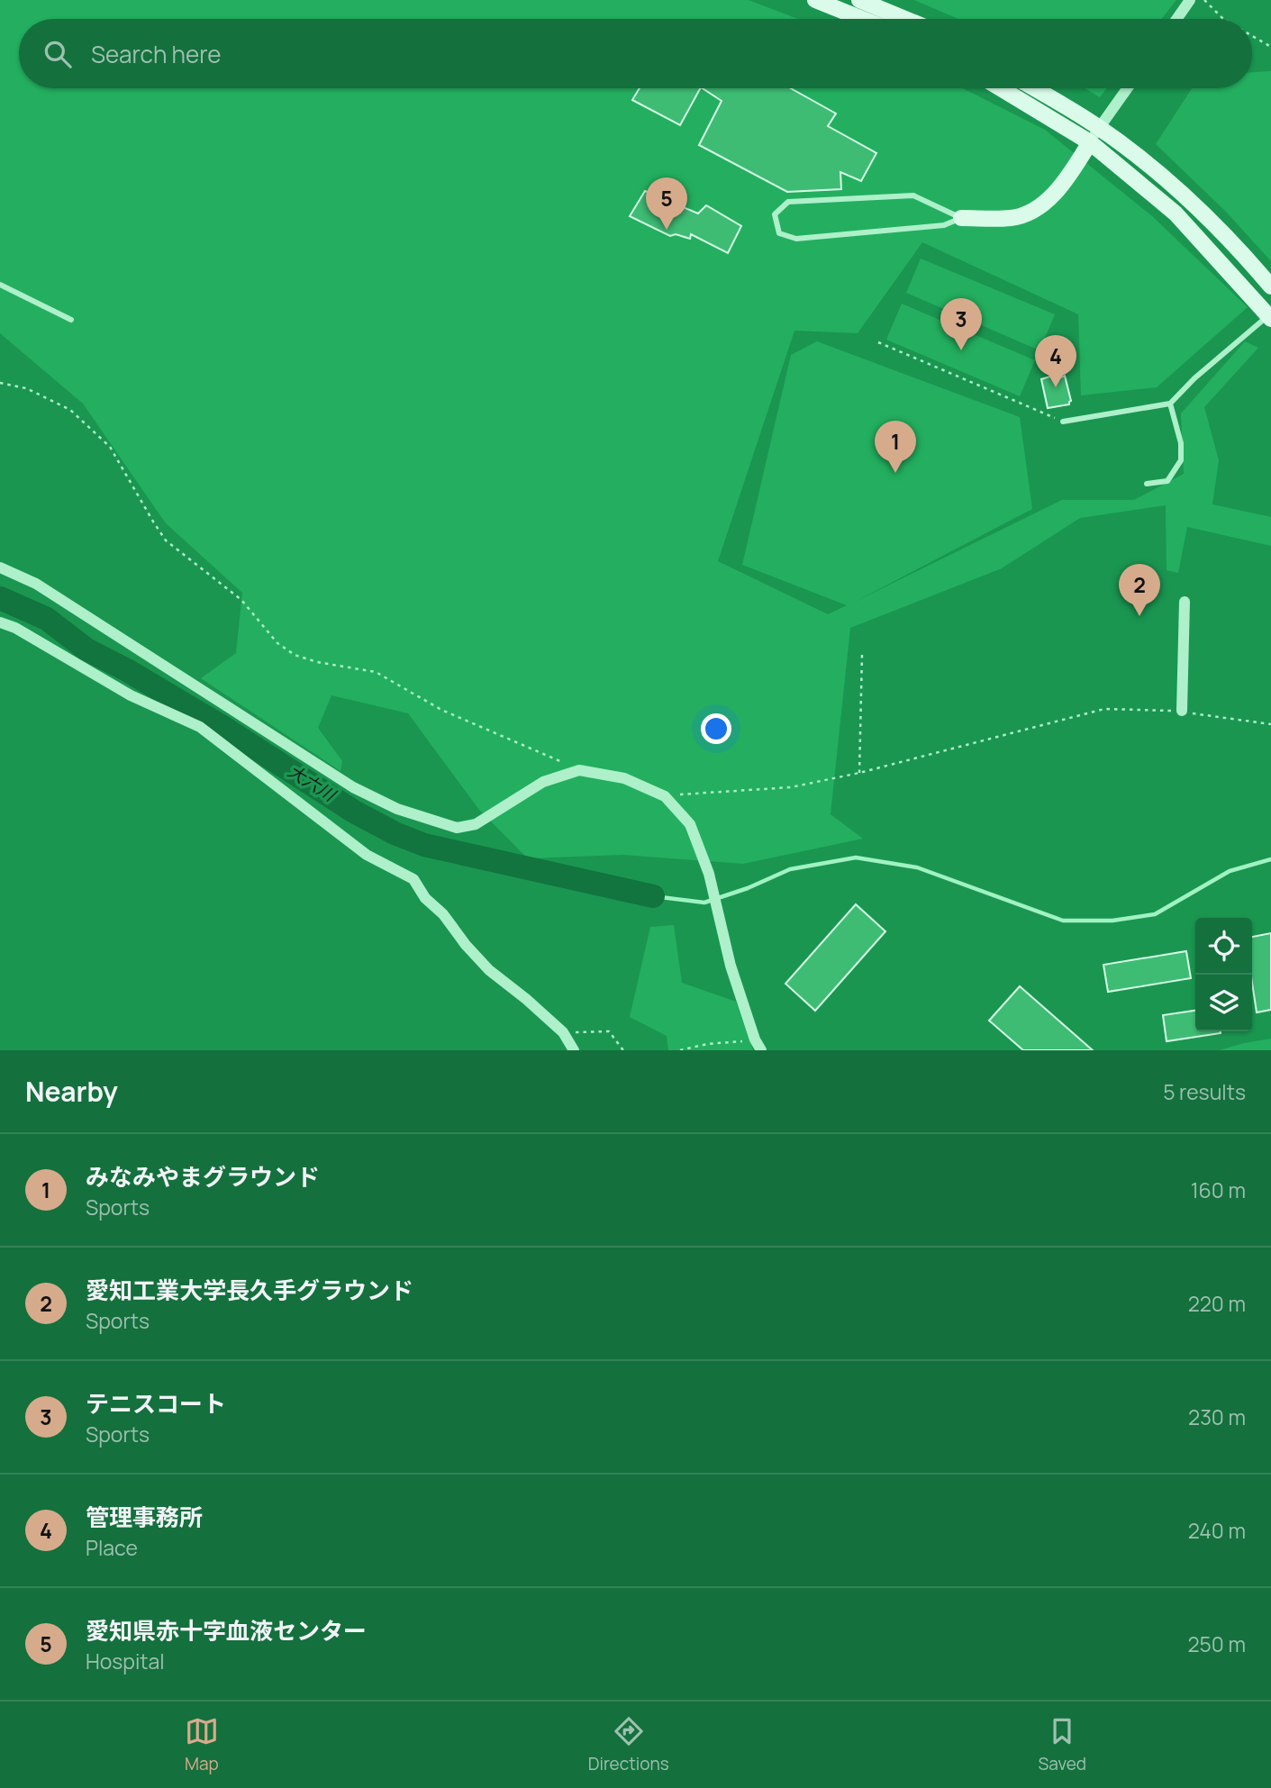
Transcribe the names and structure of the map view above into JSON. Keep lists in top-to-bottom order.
{
  "water": ["大六川"],
  "page": {
    "search": "Search here",
    "pins": [
      "5",
      "3",
      "4",
      "1",
      "2"
    ],
    "heading": ["Nearby", "5 results"],
    "list": [
      {
        "mark": "1",
        "name": "みなみやまグラウンド",
        "note": "Sports",
        "value": "160 m"
      },
      {
        "mark": "2",
        "name": "愛知工業大学長久手グラウンド",
        "note": "Sports",
        "value": "220 m"
      },
      {
        "mark": "3",
        "name": "テニスコート",
        "note": "Sports",
        "value": "230 m"
      },
      {
        "mark": "4",
        "name": "管理事務所",
        "note": "Place",
        "value": "240 m"
      },
      {
        "mark": "5",
        "name": "愛知県赤十字血液センター",
        "note": "Hospital",
        "value": "250 m"
      }
    ],
    "nav": ["Map", "Directions", "Saved"]
  }
}
